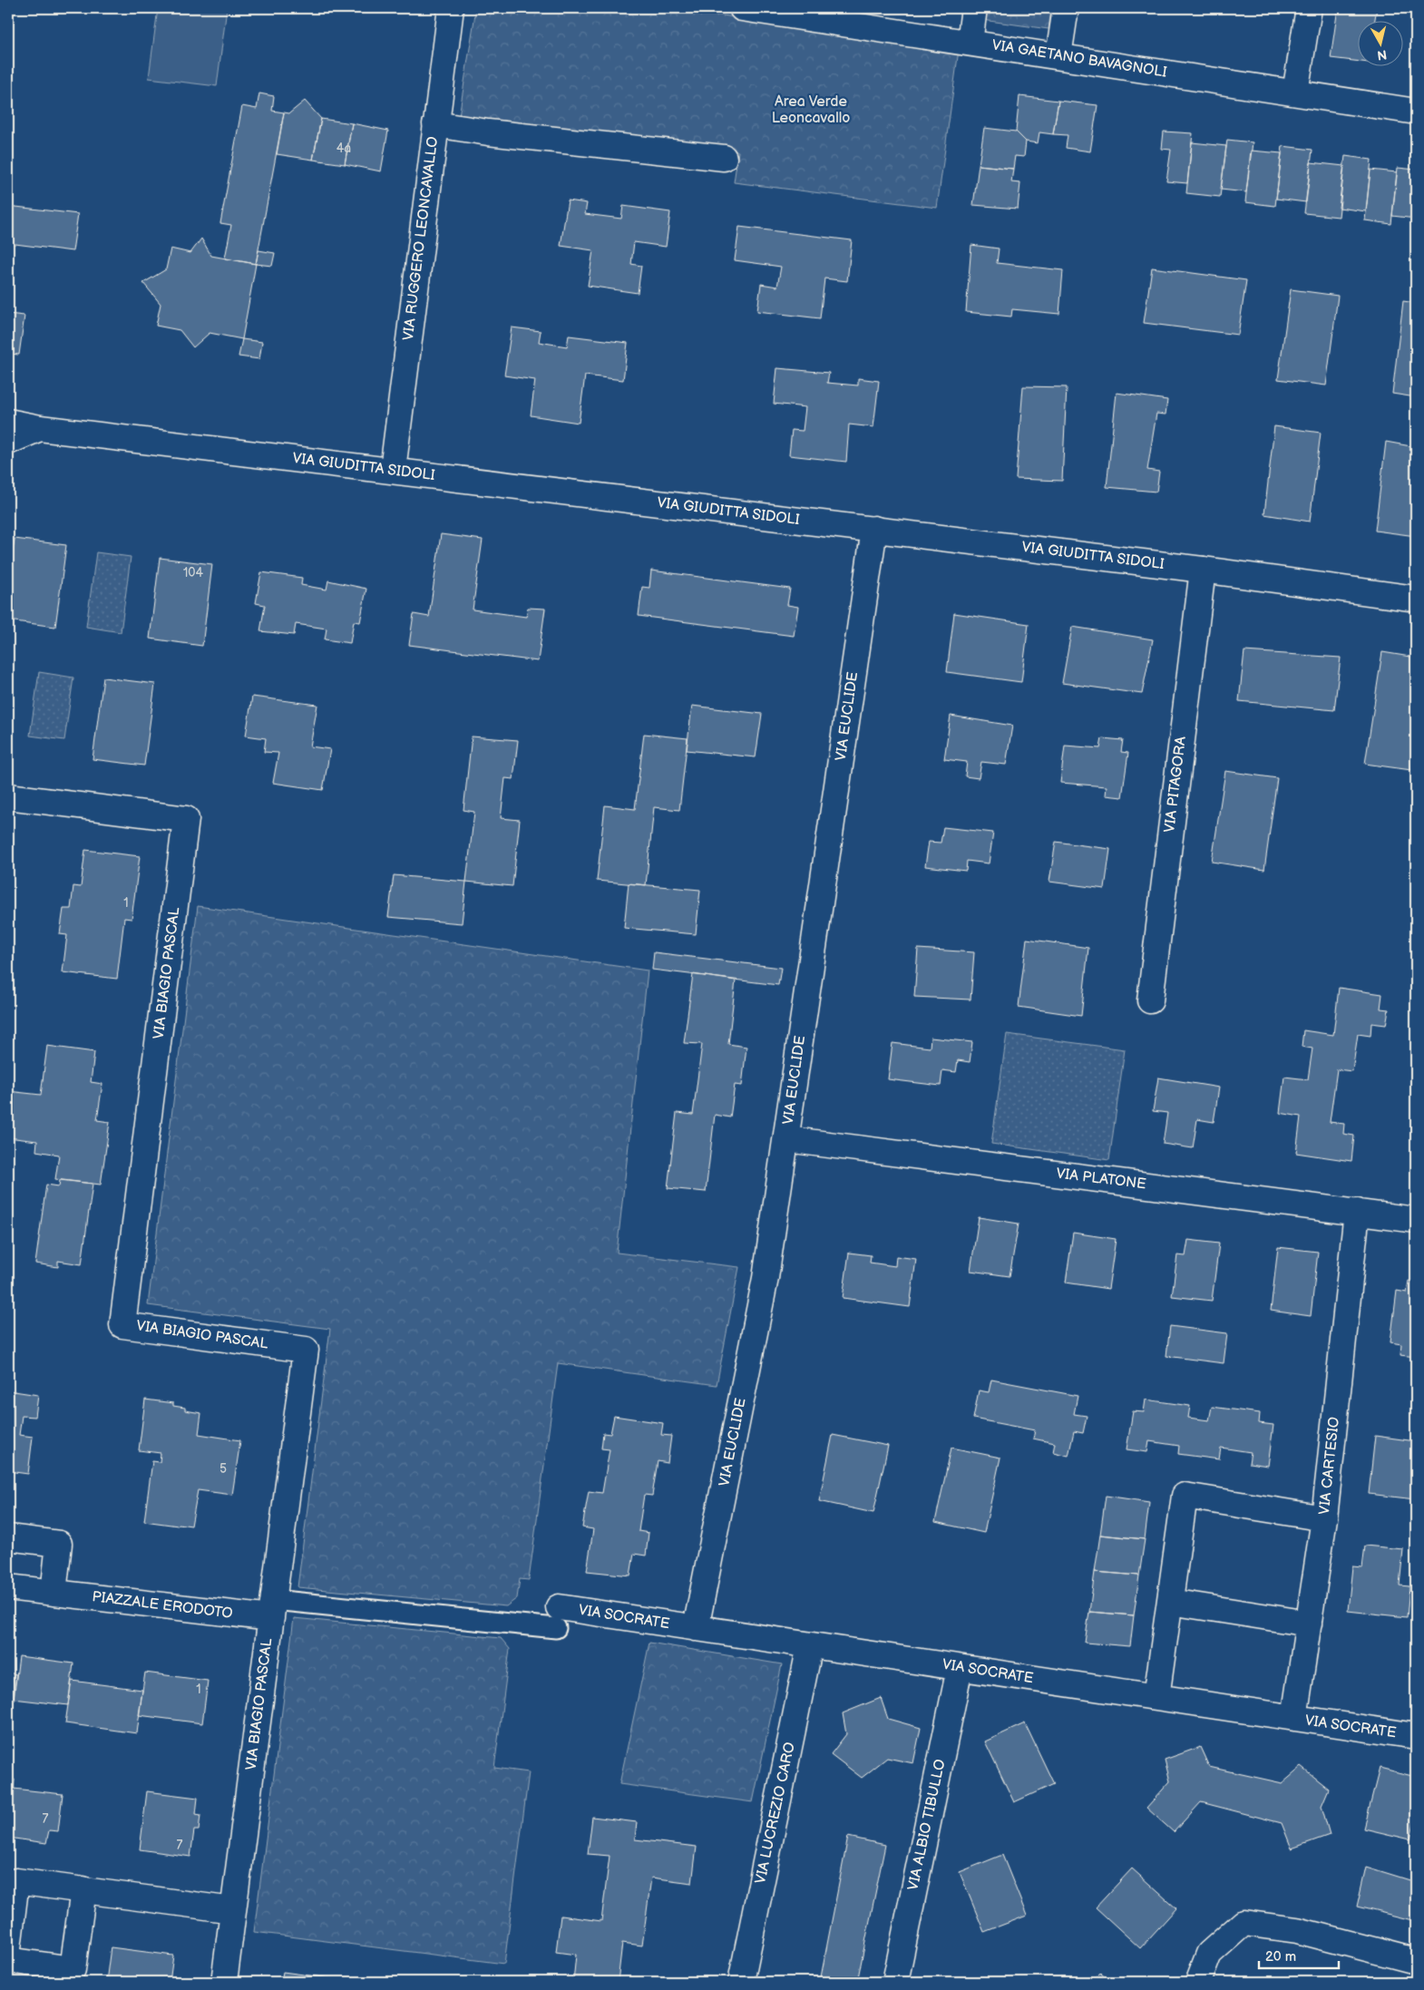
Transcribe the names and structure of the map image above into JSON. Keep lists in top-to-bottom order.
{
  "streets": {
    "street": [
      "VIA GAETANO BAVAGNOLI",
      "VIA RUGGERO LEONCAVALLO",
      "VIA GIUDITTA SIDOLI",
      "VIA EUCLIDE",
      "VIA PITAGORA",
      "VIA BIAGIO PASCAL",
      "VIA PLATONE",
      "VIA CARTESIO",
      "PIAZZALE ERODOTO",
      "VIA SOCRATE",
      "VIA LUCREZIO CARO",
      "VIA ALBIO TIBULLO"
    ]
  },
  "crossings": [
    ["VIA RUGGERO LEONCAVALLO", "VIA GIUDITTA SIDOLI"],
    ["VIA GIUDITTA SIDOLI", "VIA EUCLIDE"],
    ["VIA GIUDITTA SIDOLI", "VIA PITAGORA"],
    ["VIA EUCLIDE", "VIA PLATONE"],
    ["VIA EUCLIDE", "VIA SOCRATE"],
    ["VIA BIAGIO PASCAL", "PIAZZALE ERODOTO"],
    ["VIA PLATONE", "VIA CARTESIO"],
    ["VIA CARTESIO", "VIA SOCRATE"],
    ["VIA SOCRATE", "VIA LUCREZIO CARO"],
    ["VIA SOCRATE", "VIA ALBIO TIBULLO"]
  ],
  "parks": ["Area Verde Leoncavallo"],
  "house_numbers": [
    "4a",
    "104",
    "1",
    "5",
    "1",
    "7",
    "7"
  ],
  "scale_bar": "20 m",
  "north": "bottom"
}
